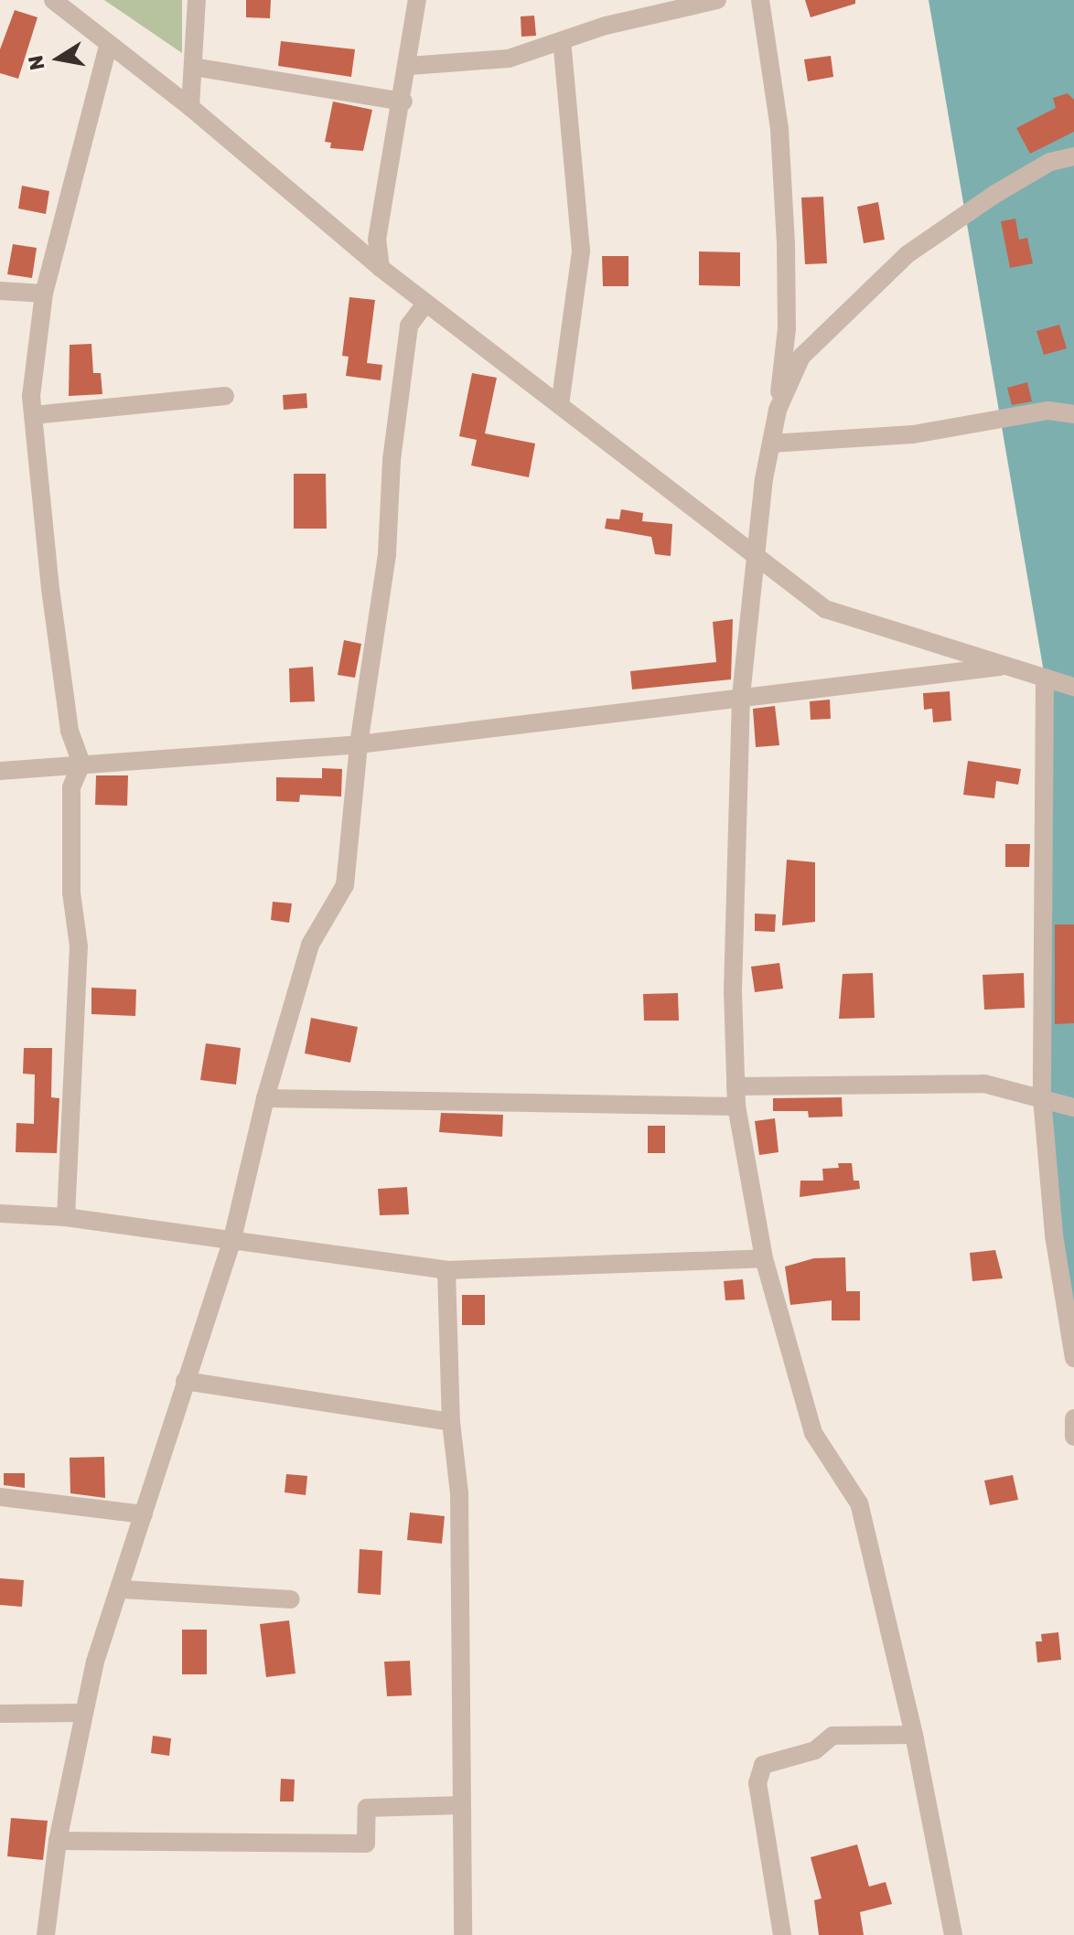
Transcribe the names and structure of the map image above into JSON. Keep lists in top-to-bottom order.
{
  "north": "left"
}
